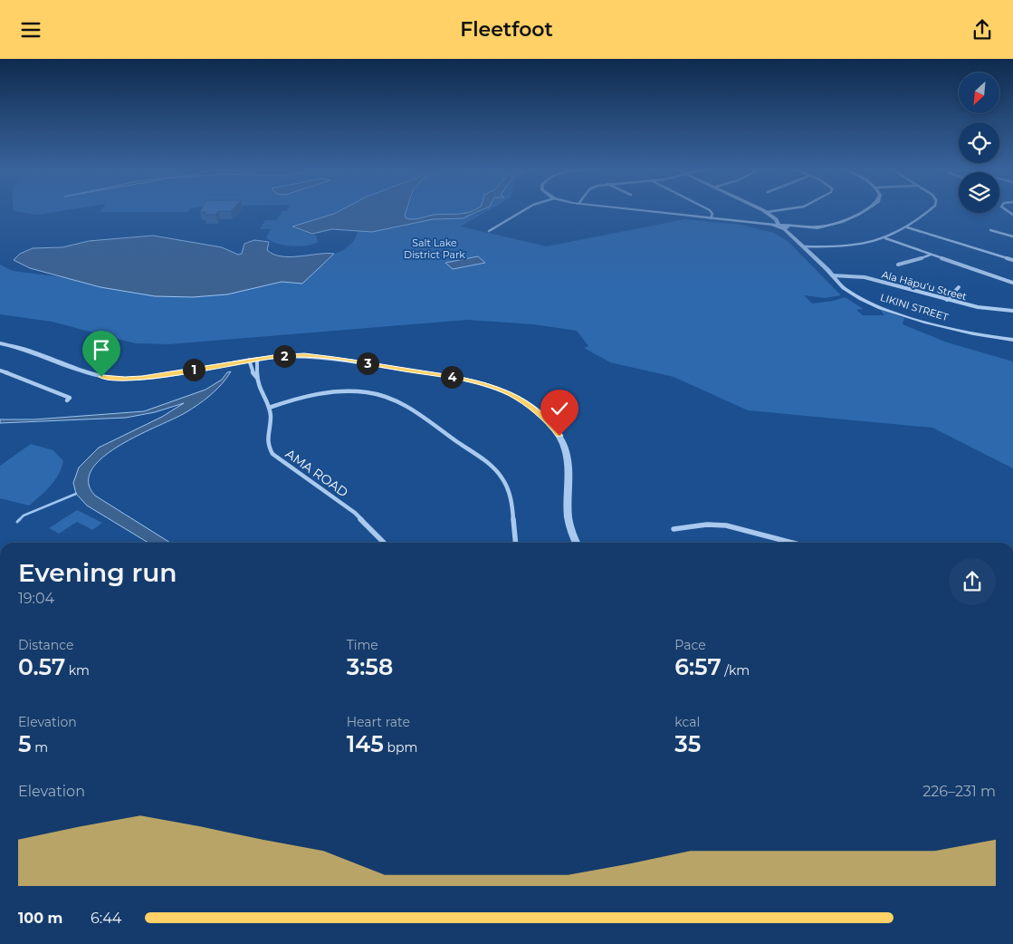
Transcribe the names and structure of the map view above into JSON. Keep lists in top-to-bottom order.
{
  "streets": {
    "street": ["Ala Hāpuʻu Street", "LIKINI STREET", "AMA ROAD"]
  },
  "crossings": [
    ["Ala Hāpuʻu Street", "LIKINI STREET"]
  ],
  "parks": ["Salt Lake District Park"],
  "north": "bottom left",
  "page": {
    "header": "Fleetfoot",
    "pins": [
      "2",
      "3",
      "1",
      "4"
    ],
    "heading": ["Evening run", "19:04"],
    "stats": [
      ["Distance", "0.57 km"],
      ["Time", "3:58"],
      ["Pace", "6:57 /km"],
      ["Elevation", "5 m"],
      ["Heart rate", "145 bpm"],
      ["kcal", "35"]
    ],
    "chart": ["Elevation", "226–231 m"],
    "list": [
      {
        "name": "100 m",
        "note": "6:44"
      }
    ]
  }
}
